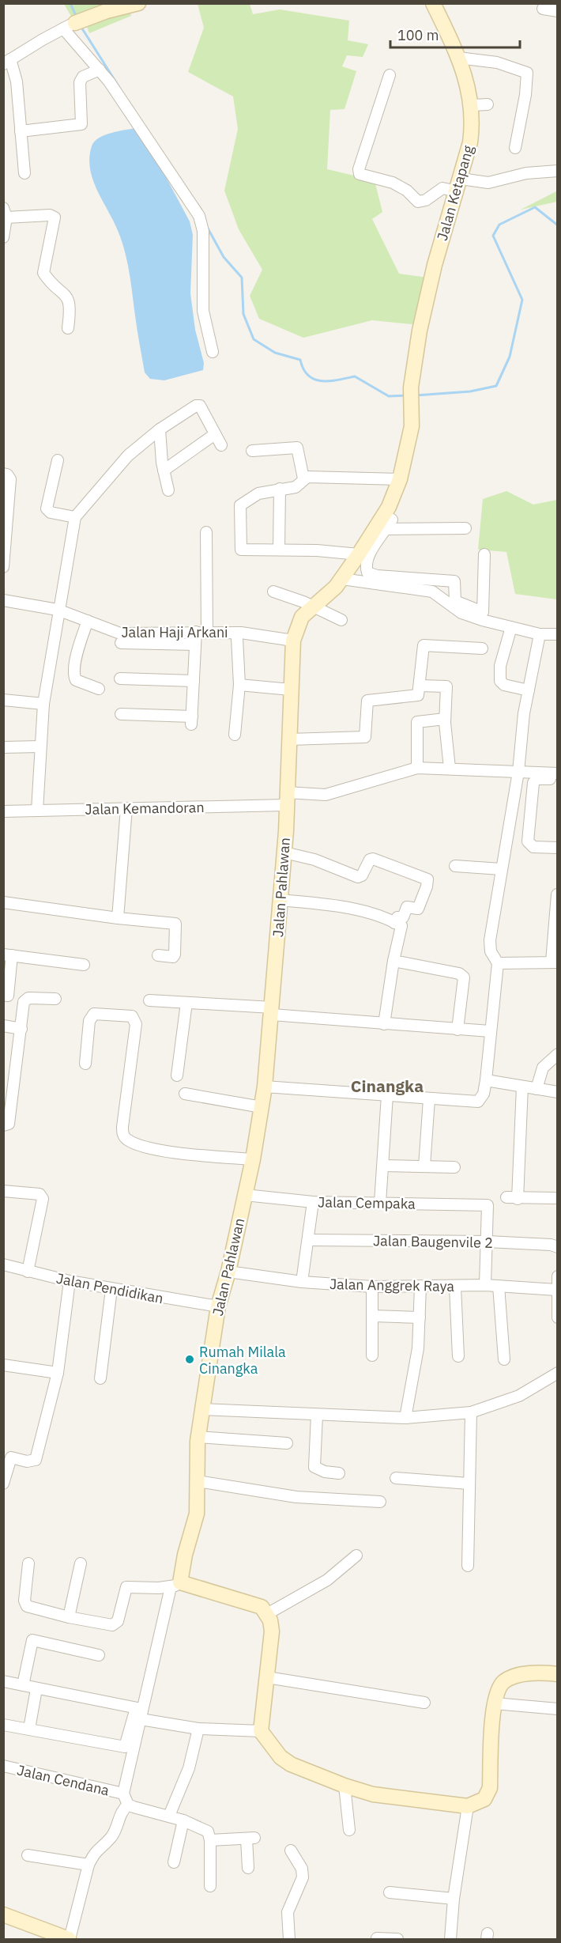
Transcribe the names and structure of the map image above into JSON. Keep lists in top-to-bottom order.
{
  "streets": {
    "street": [
      "Jalan Ketapang",
      "Jalan Haji Arkani",
      "Jalan Kemandoran",
      "Jalan Pahlawan",
      "Jalan Cempaka",
      "Jalan Baugenvile 2",
      "Jalan Anggrek Raya",
      "Jalan Pendidikan",
      "Jalan Cendana"
    ]
  },
  "crossings": [
    ["Jalan Ketapang", "Jalan Pahlawan"],
    ["Jalan Haji Arkani", "Jalan Pahlawan"],
    ["Jalan Kemandoran", "Jalan Pahlawan"],
    ["Jalan Pahlawan", "Jalan Cempaka"],
    ["Jalan Pahlawan", "Jalan Anggrek Raya"],
    ["Jalan Pahlawan", "Jalan Pendidikan"],
    ["Jalan Cempaka", "Jalan Baugenvile 2"]
  ],
  "districts": ["Cinangka"],
  "places": ["Rumah Milala Cinangka"],
  "scale_bar": "100 m"
}
